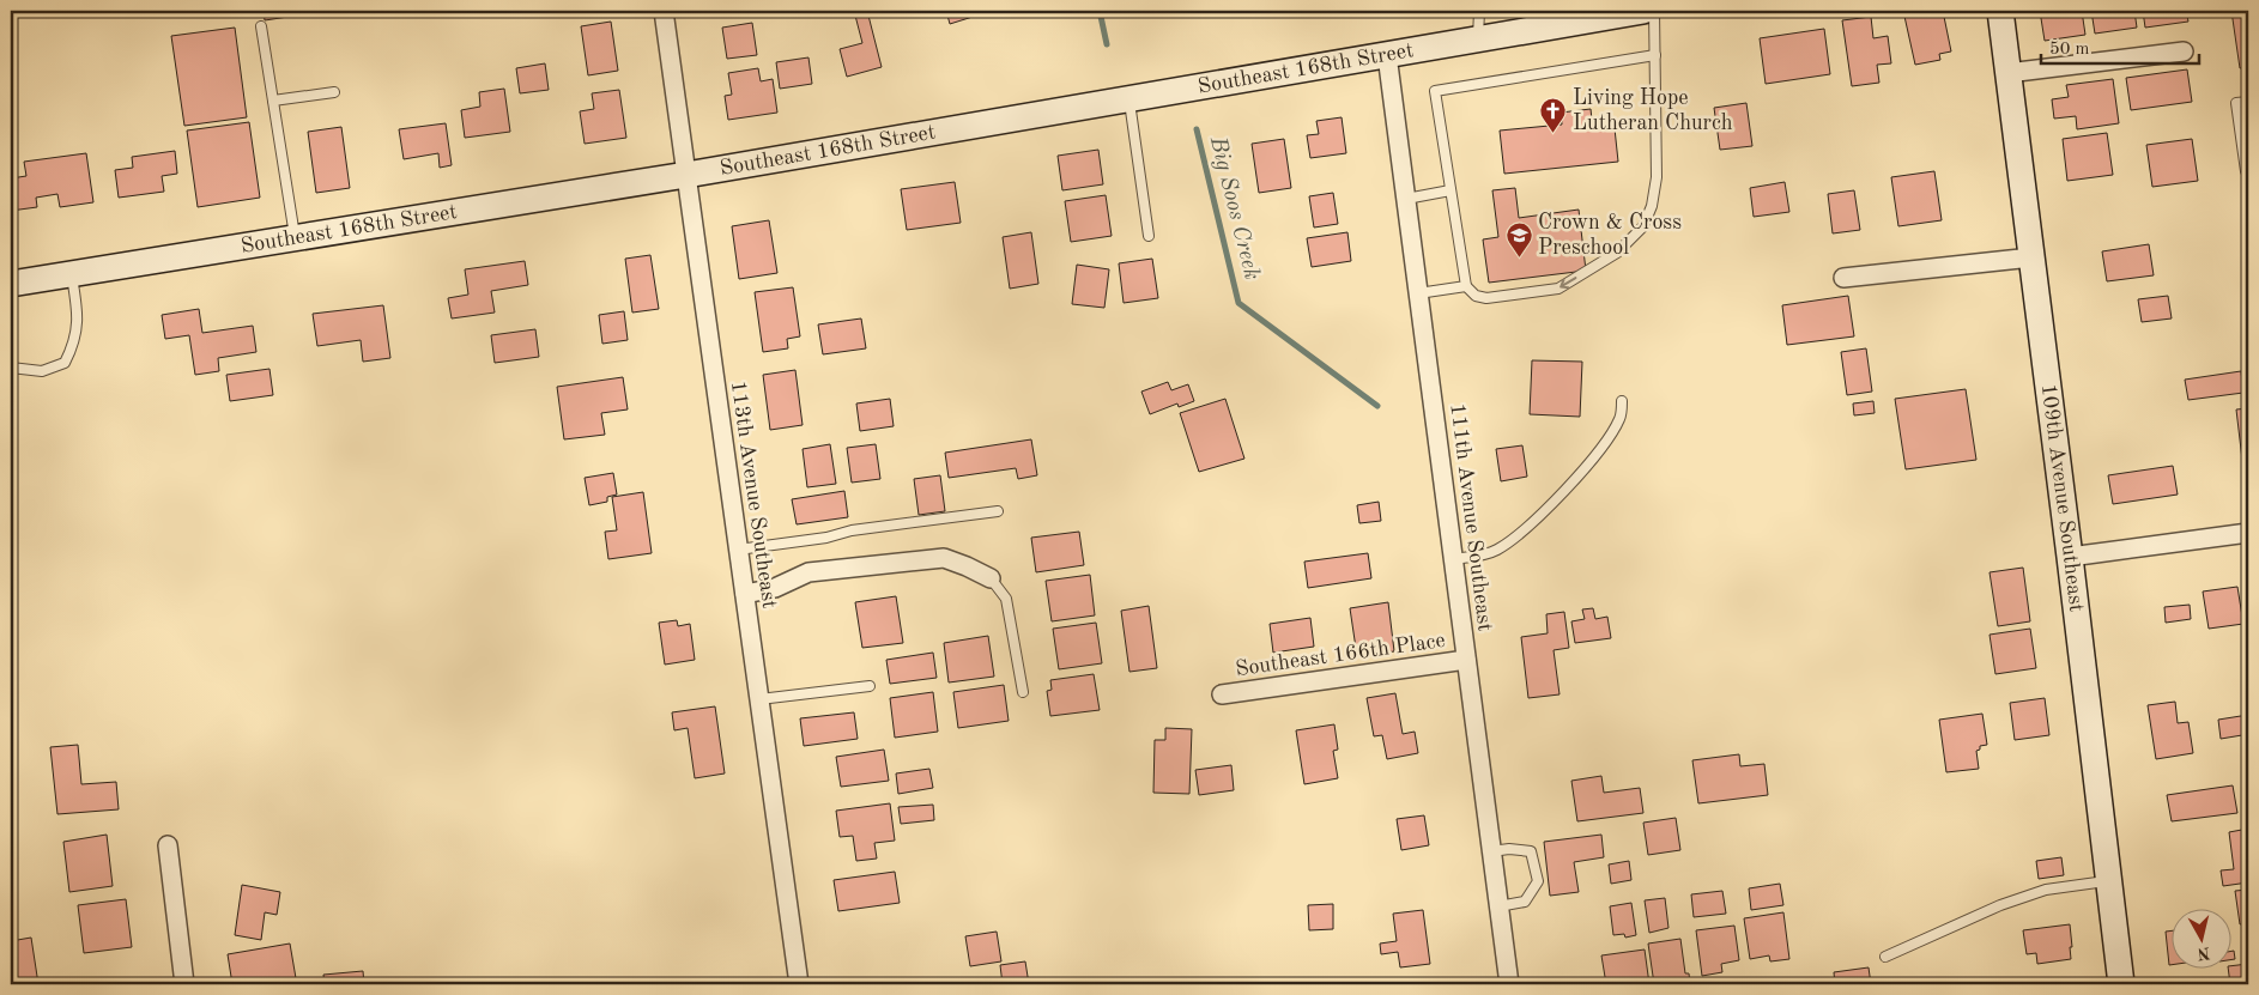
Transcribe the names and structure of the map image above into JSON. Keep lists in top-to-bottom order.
{
  "streets": {
    "street": [
      "Southeast 168th Street",
      "113th Avenue Southeast",
      "109th Avenue Southeast",
      "111th Avenue Southeast",
      "Southeast 166th Place"
    ]
  },
  "crossings": [
    ["Southeast 168th Street", "113th Avenue Southeast"],
    ["Southeast 168th Street", "111th Avenue Southeast"],
    ["111th Avenue Southeast", "Southeast 166th Place"]
  ],
  "water": ["Big Soos Creek"],
  "places": {
    "church": ["Living Hope Lutheran Church"],
    "school or university": ["Crown & Cross Preschool"]
  },
  "scale_bar": "50 m",
  "north": "bottom"
}
